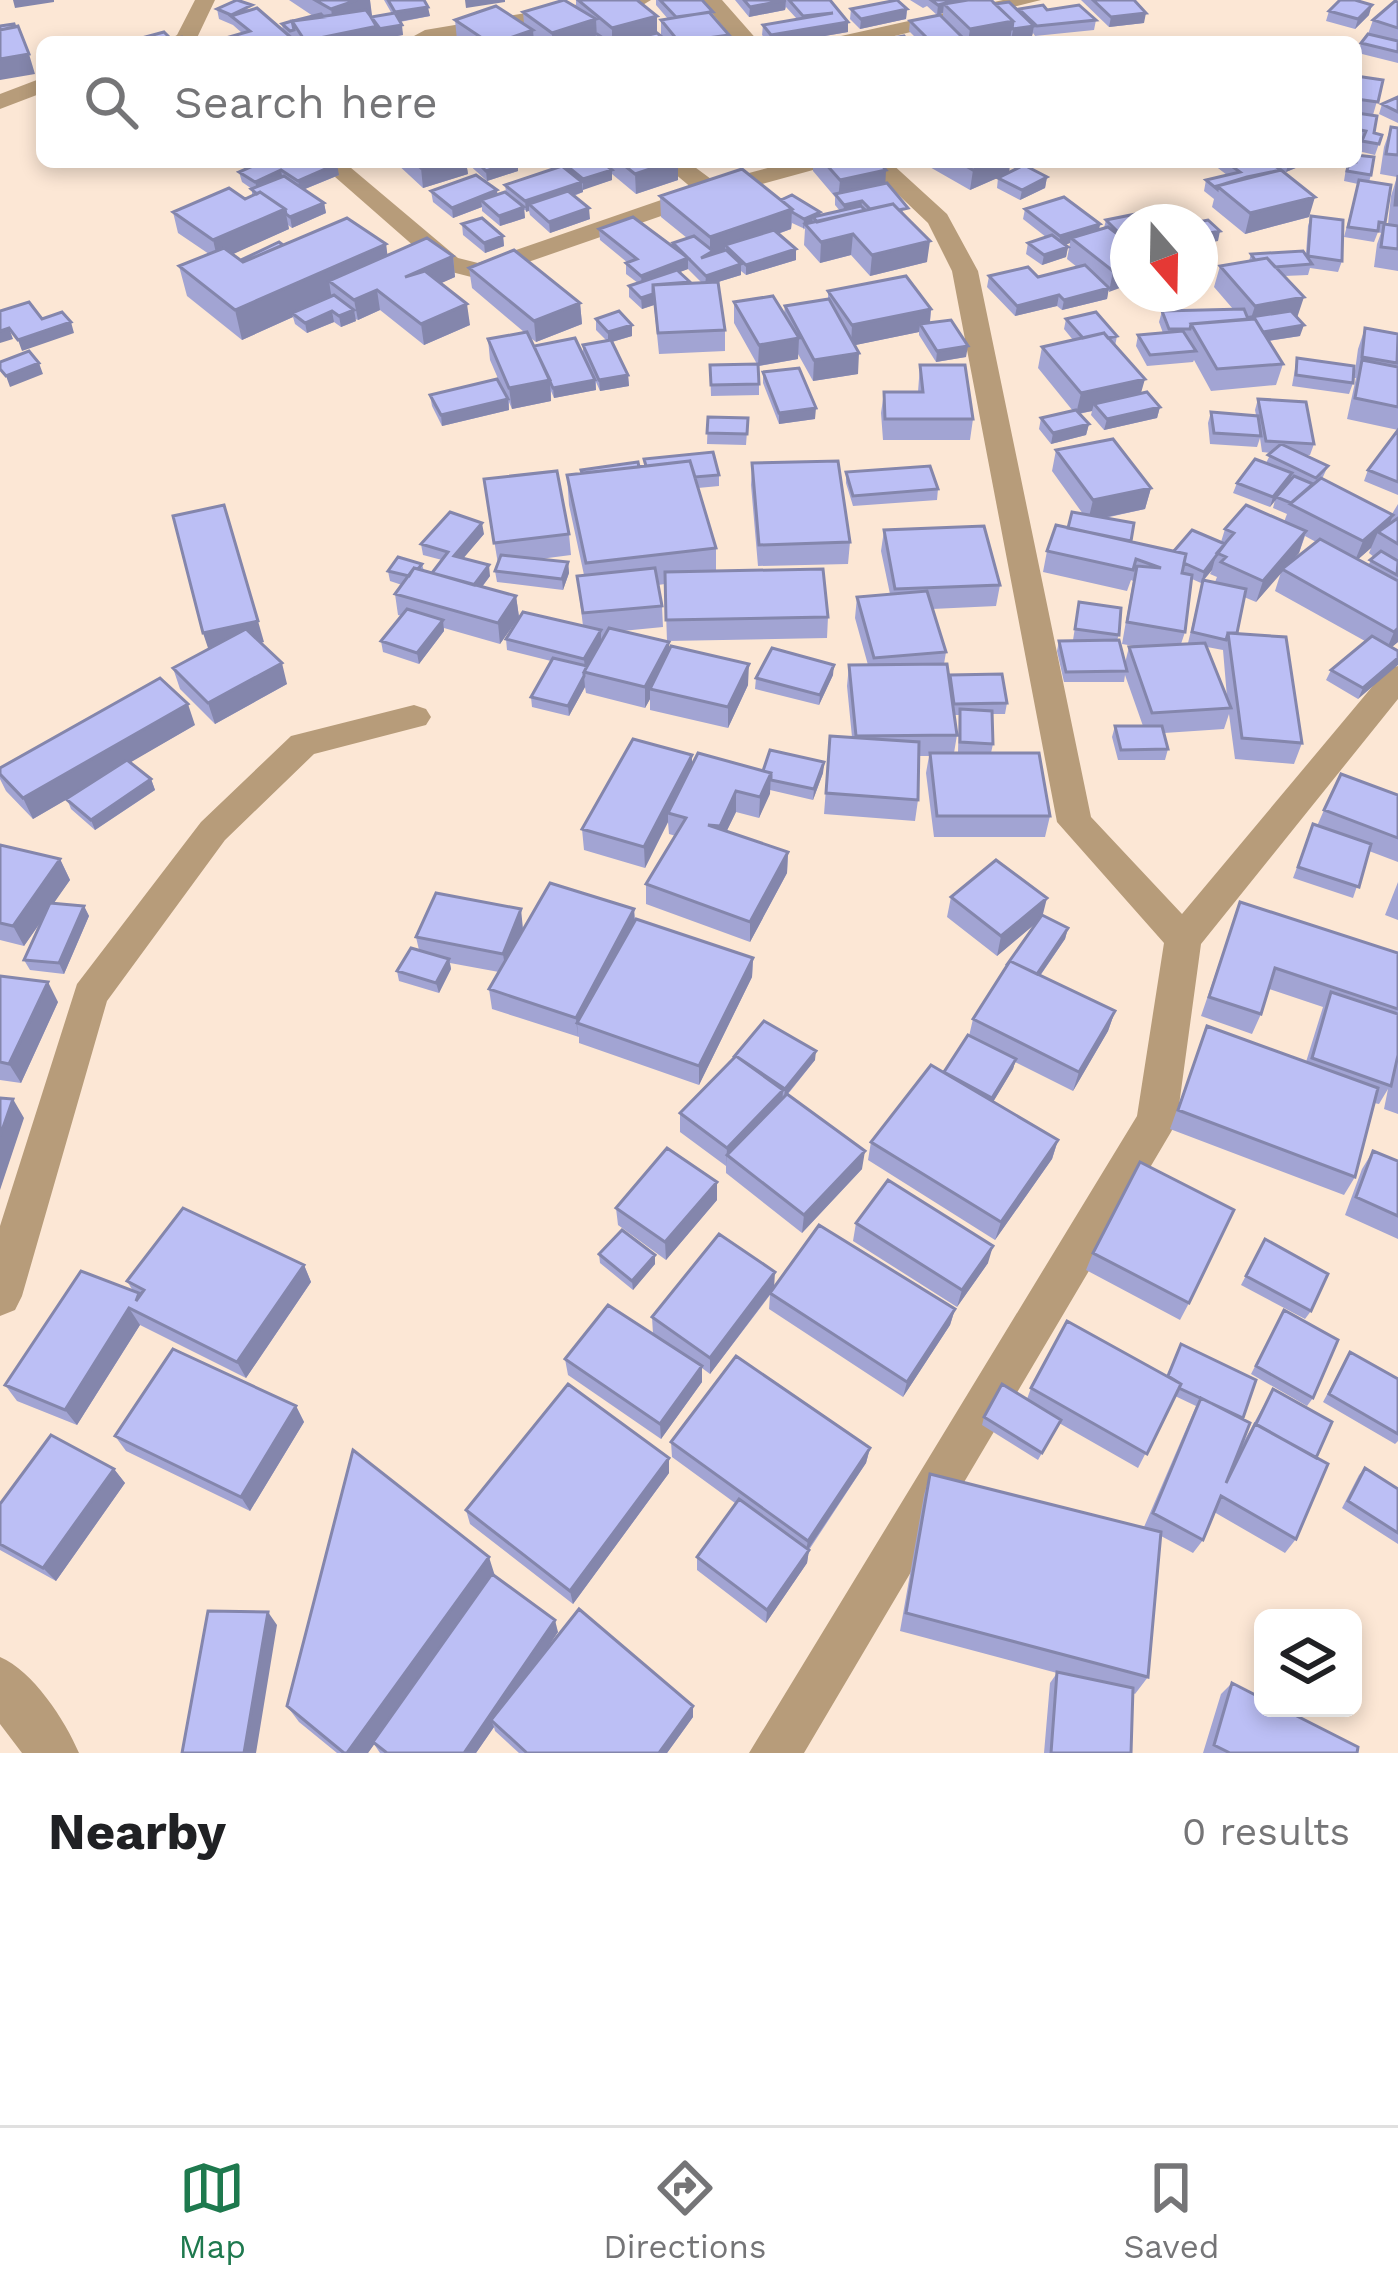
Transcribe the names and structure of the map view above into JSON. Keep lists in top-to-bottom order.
{
  "north": "bottom",
  "page": {
    "search": "Search here",
    "heading": ["Nearby", "0 results"],
    "nav": ["Map", "Directions", "Saved"]
  }
}
